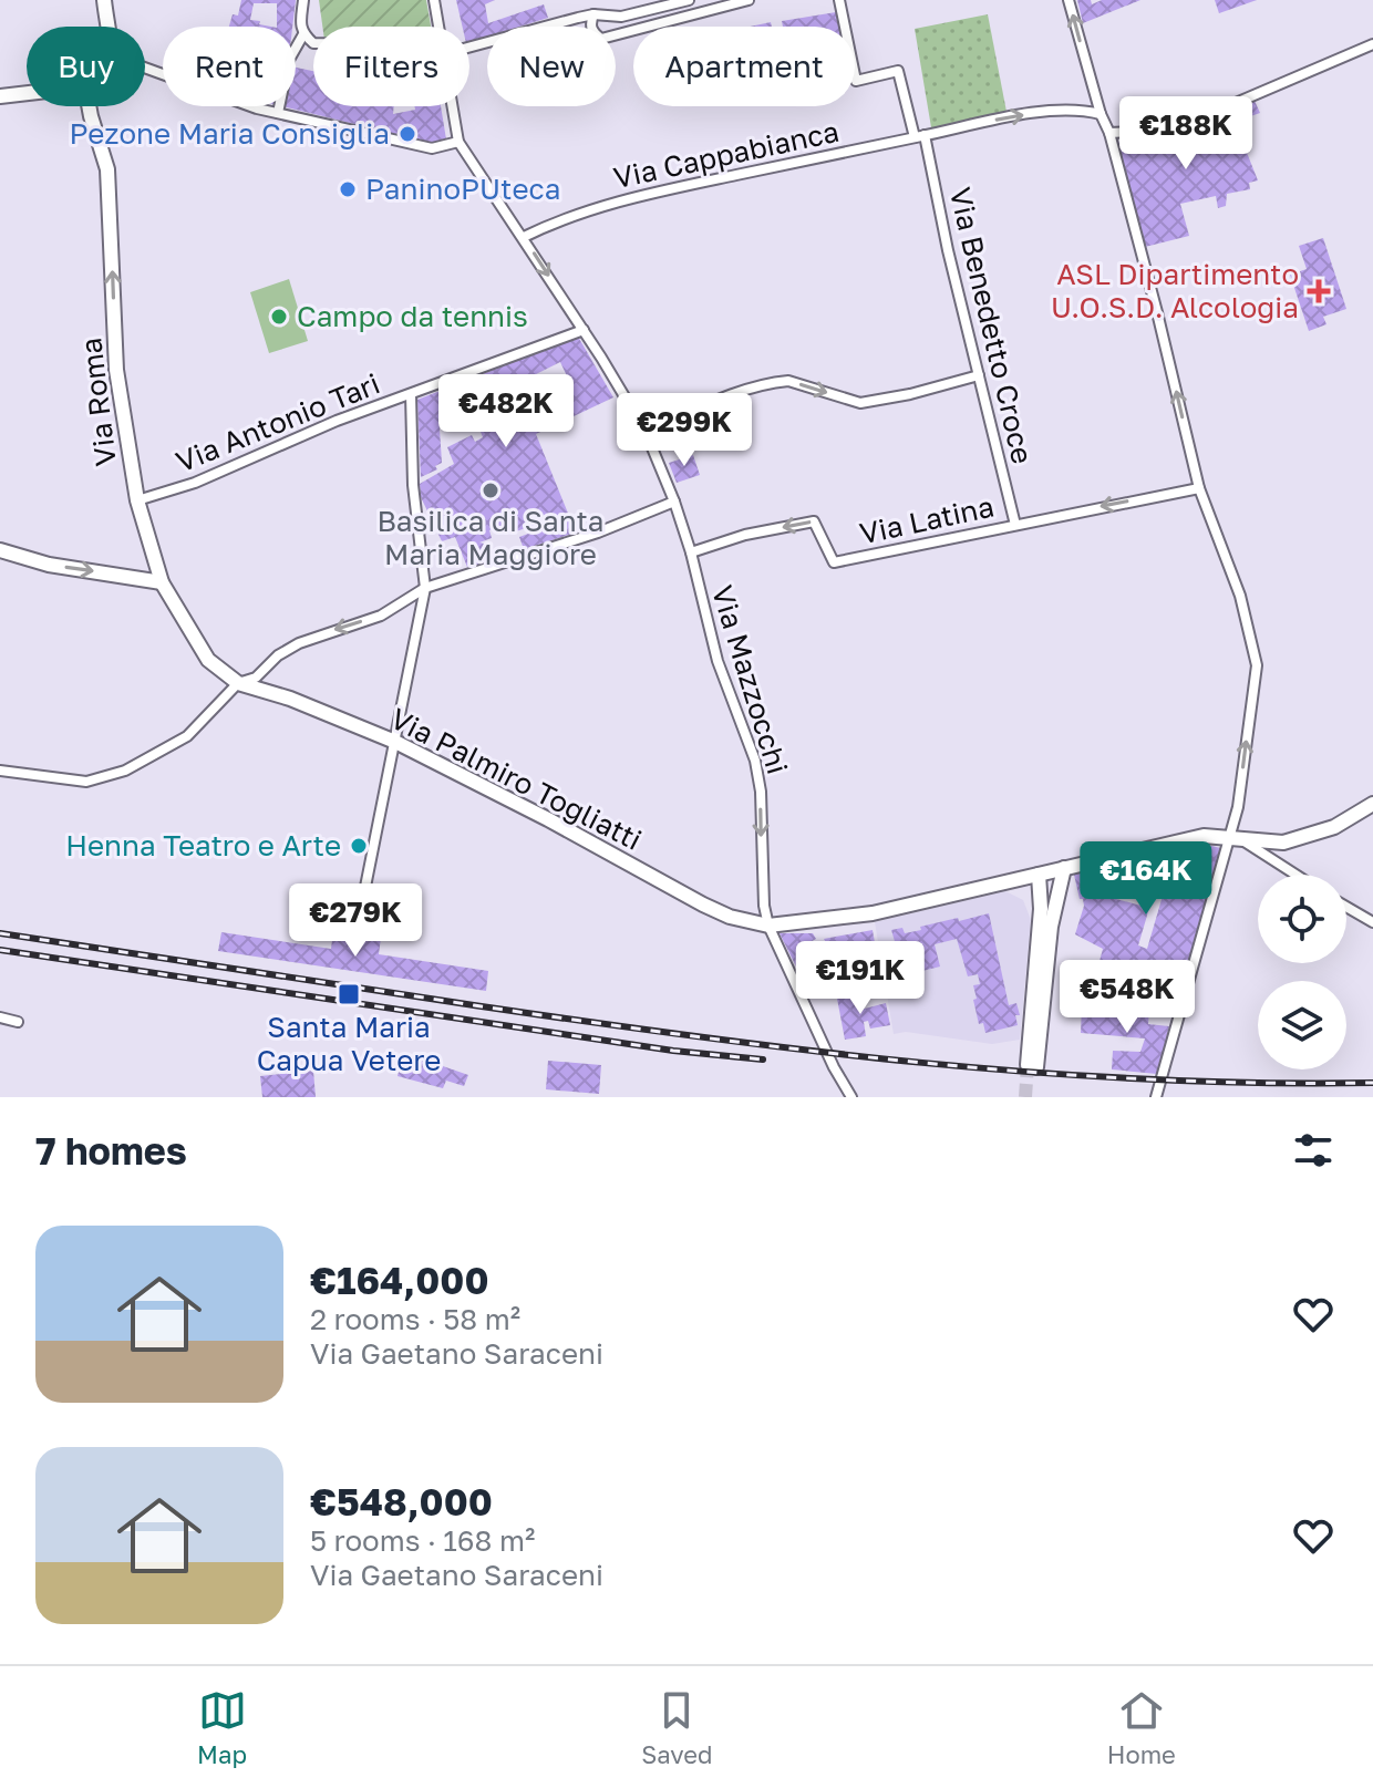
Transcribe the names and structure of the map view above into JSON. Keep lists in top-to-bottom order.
{
  "streets": {
    "street": [
      "Via Cappabianca",
      "Via Benedetto Croce",
      "Via Roma",
      "Via Antonio Tari",
      "Via Latina",
      "Via Mazzocchi",
      "Via Palmiro Togliatti"
    ]
  },
  "crossings": [
    ["Via Cappabianca", "Via Benedetto Croce"],
    ["Via Cappabianca", "Via Mazzocchi"],
    ["Via Benedetto Croce", "Via Latina"],
    ["Via Roma", "Via Antonio Tari"],
    ["Via Roma", "Via Palmiro Togliatti"],
    ["Via Antonio Tari", "Via Mazzocchi"],
    ["Via Latina", "Via Mazzocchi"],
    ["Via Mazzocchi", "Via Palmiro Togliatti"]
  ],
  "one_way": ["Via Roma", "Via Latina", "Via Mazzocchi"],
  "places": {
    "other": [
      "Pezone Maria Consiglia",
      "PaninoPUteca",
      "Campo da tennis",
      "Basilica di Santa Maria Maggiore",
      "Henna Teatro e Arte"
    ],
    "health": ["ASL Dipartimento U.O.S.D. Alcologia"],
    "transit": ["Santa Maria Capua Vetere"]
  },
  "page": {
    "chip": [
      "Buy",
      "Rent",
      "Filters",
      "New",
      "Apartment"
    ],
    "price": [
      "€188K",
      "€482K",
      "€299K",
      "€164K",
      "€279K",
      "€191K",
      "€548K"
    ],
    "heading": "7 homes",
    "list": [
      {
        "name": "€164,000",
        "note": "2 rooms · 58 m² · Via Gaetano Saraceni"
      },
      {
        "name": "€548,000",
        "note": "5 rooms · 168 m² · Via Gaetano Saraceni"
      }
    ],
    "tabs": ["Map", "Saved", "Home"]
  }
}
